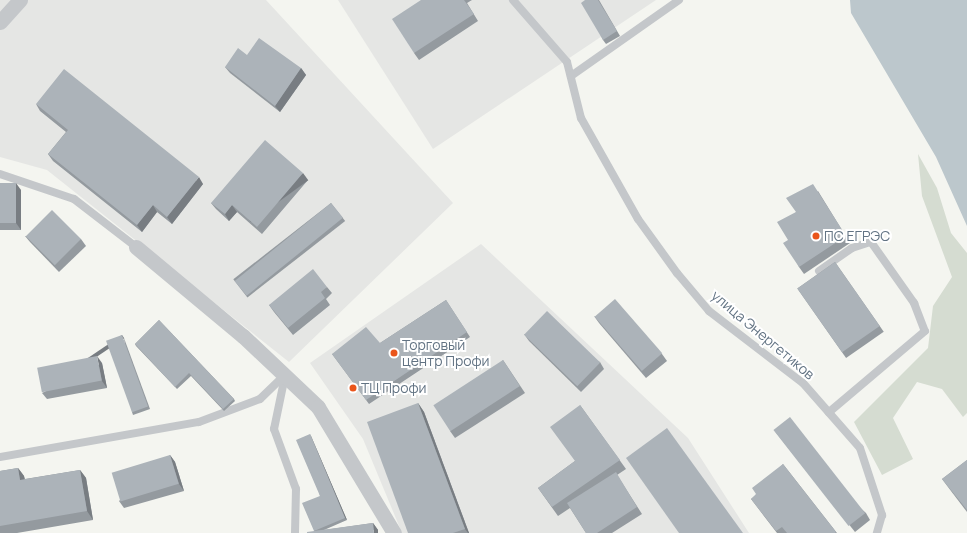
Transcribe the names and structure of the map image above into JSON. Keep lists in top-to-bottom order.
{
  "streets": {
    "lane": ["улица Энергетиков"]
  },
  "places": ["ПС ЕГРЭС", "Торговый центр Профи", "ТЦ Профи"]
}
